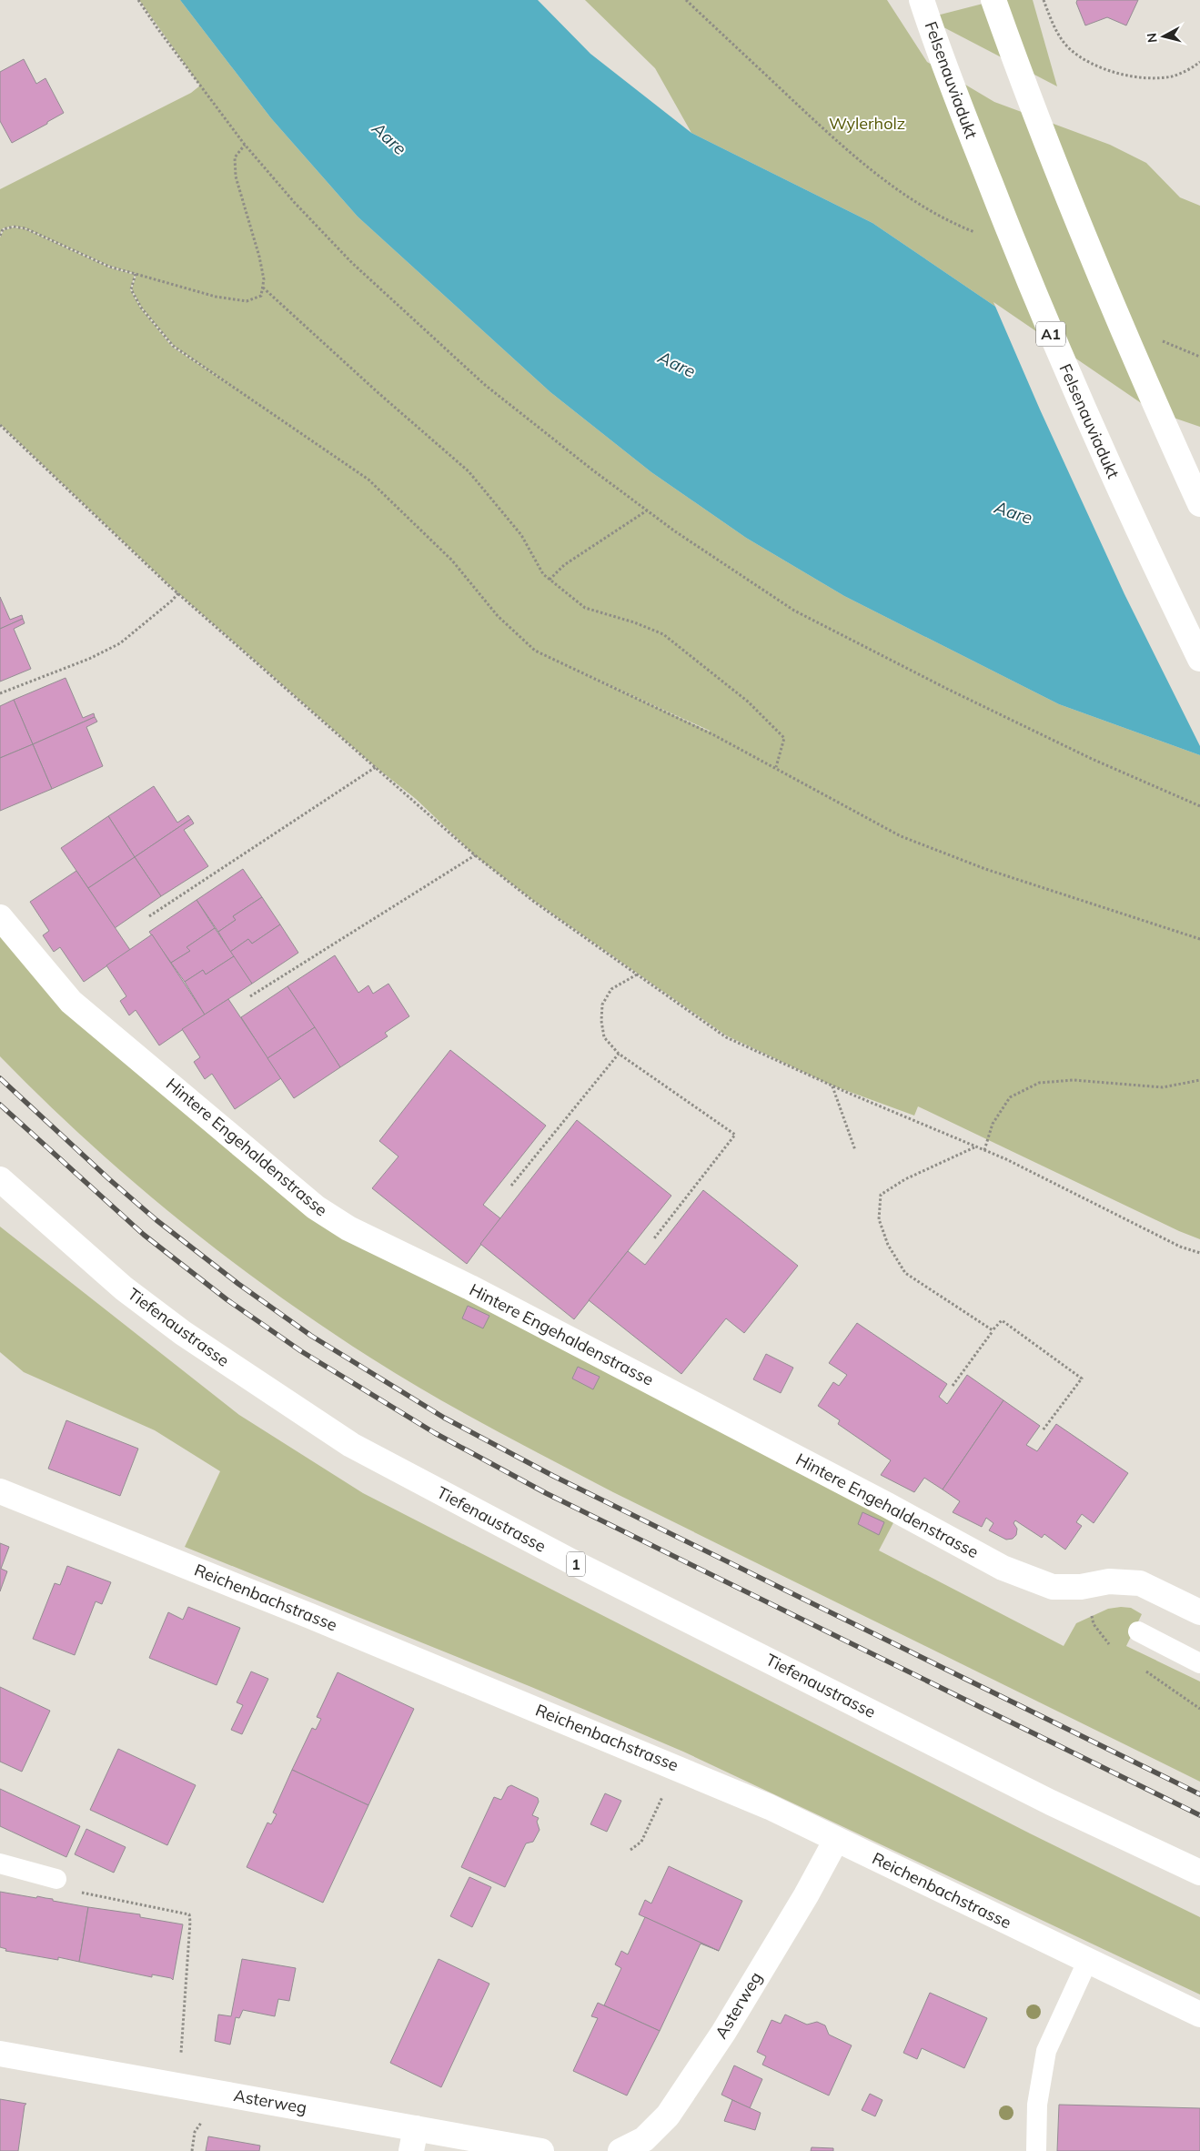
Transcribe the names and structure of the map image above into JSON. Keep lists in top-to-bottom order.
{
  "streets": {
    "main road": [
      "Felsenauviadukt",
      "A1",
      "Hintere Engehaldenstrasse",
      "Tiefenaustrasse",
      "1",
      "Reichenbachstrasse",
      "Asterweg"
    ]
  },
  "crossings": [
    ["Reichenbachstrasse", "Asterweg"]
  ],
  "water": ["Aare"],
  "parks": ["Wylerholz"],
  "north": "left"
}
